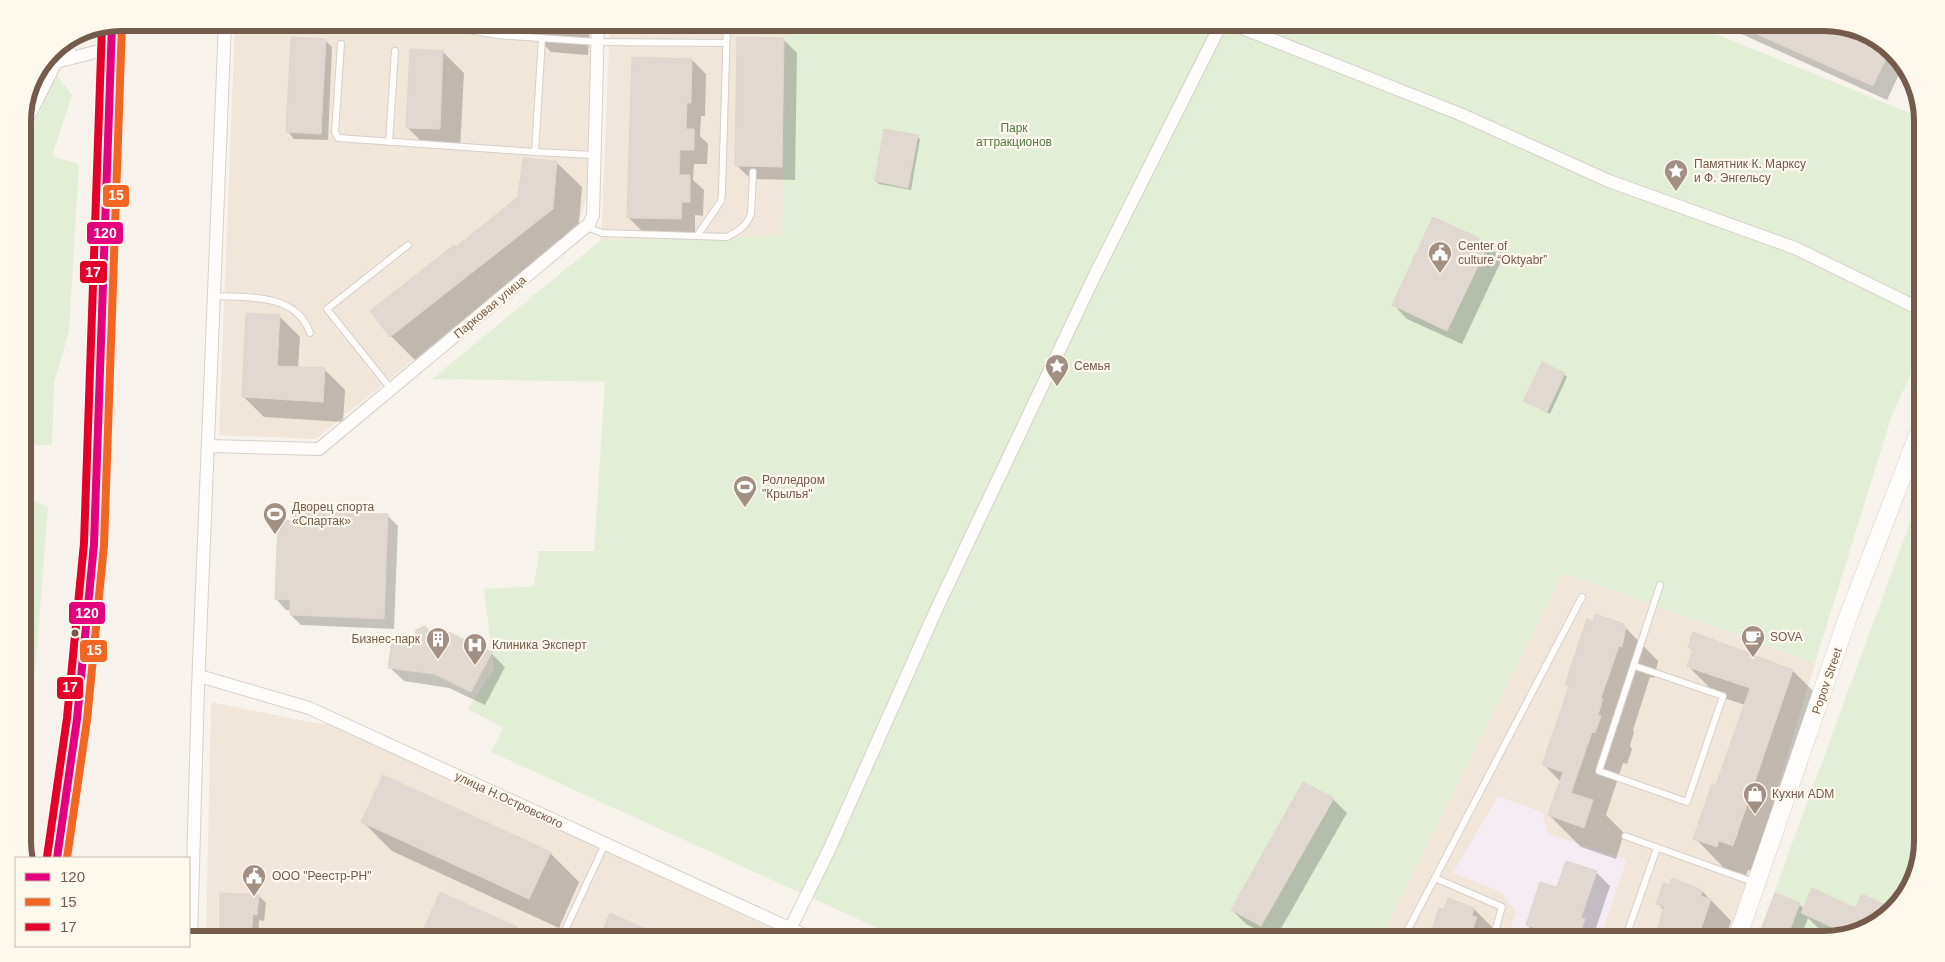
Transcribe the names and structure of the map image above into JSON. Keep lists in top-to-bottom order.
{
  "streets": {
    "main road": ["Popov Street"],
    "street": ["Парковая улица", "улица Н.Островского"]
  },
  "parks": ["Парк аттракционов"],
  "places": {
    "place": ["Памятник К. Марксу и Ф. Энгельсу", "Семья"],
    "public building": ["Center of culture “Oktyabr”", "ООО \"Реестр-РН\""],
    "sports": ["Ролледром \"Крылья\"", "Дворец спорта «Спартак»"],
    "cafe": ["SOVA"],
    "building": ["Бизнес-парк"],
    "hospital": ["Клиника Эксперт"],
    "shop": ["Кухни ADM"]
  },
  "lines": ["transit line 15", "transit line 120", "transit line 17"],
  "legend": ["120", "15", "17"]
}
